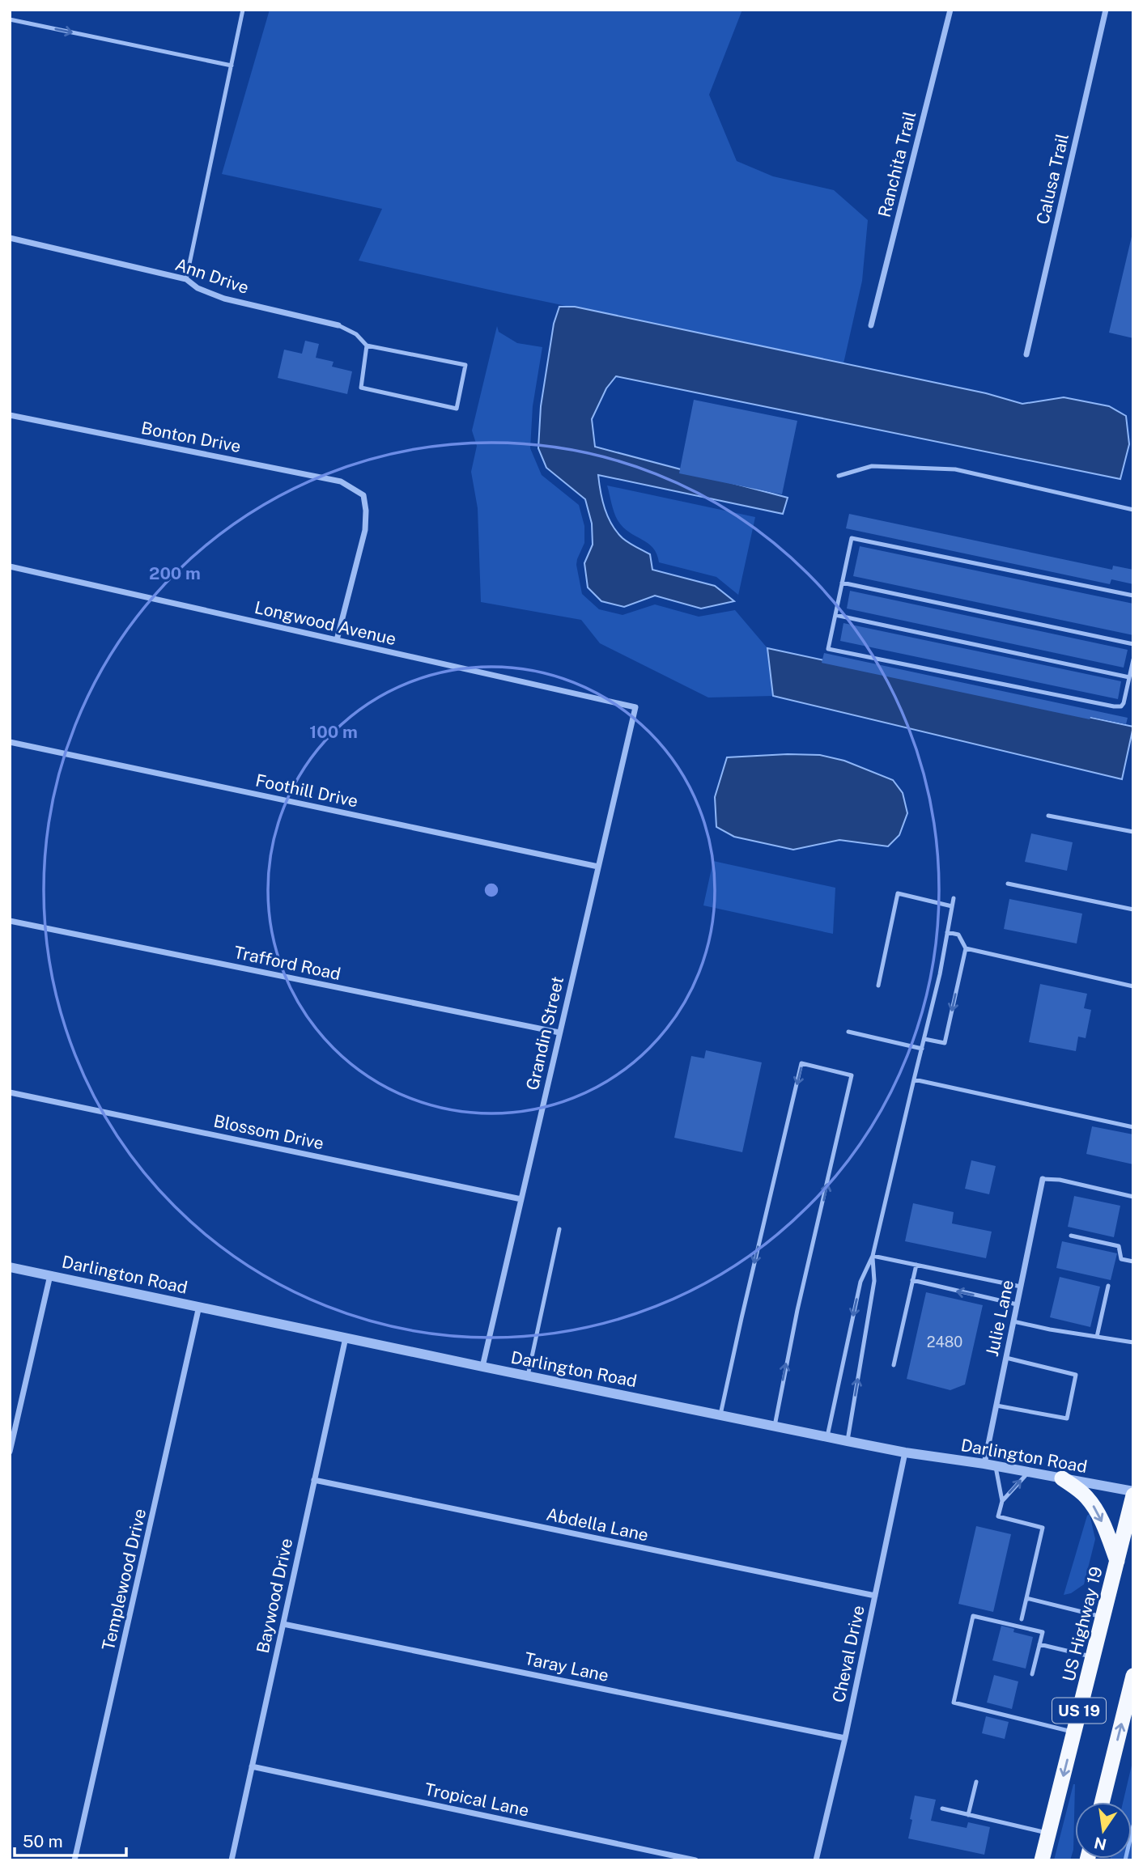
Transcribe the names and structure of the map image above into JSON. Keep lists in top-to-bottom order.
{
  "streets": {
    "highway": ["US Highway 19", "US 19"],
    "street": [
      "Ranchita Trail",
      "Calusa Trail",
      "Ann Drive",
      "Bonton Drive",
      "Longwood Avenue",
      "Foothill Drive",
      "Trafford Road",
      "Grandin Street",
      "Blossom Drive",
      "Darlington Road",
      "Julie Lane",
      "Abdella Lane",
      "Templewood Drive",
      "Baywood Drive",
      "Cheval Drive",
      "Taray Lane",
      "Tropical Lane"
    ]
  },
  "crossings": [
    ["Bonton Drive", "Longwood Avenue"],
    ["Longwood Avenue", "Grandin Street"],
    ["Foothill Drive", "Grandin Street"],
    ["Trafford Road", "Grandin Street"],
    ["Grandin Street", "Blossom Drive"],
    ["Grandin Street", "Darlington Road"],
    ["Darlington Road", "Julie Lane"],
    ["Darlington Road", "Templewood Drive"],
    ["Darlington Road", "Baywood Drive"],
    ["Darlington Road", "US Highway 19"],
    ["Darlington Road", "Cheval Drive"],
    ["Abdella Lane", "Baywood Drive"],
    ["Abdella Lane", "Cheval Drive"],
    ["Baywood Drive", "Taray Lane"],
    ["Baywood Drive", "Tropical Lane"],
    ["Cheval Drive", "Taray Lane"]
  ],
  "house_numbers": ["2480"],
  "scale_bar": "50 m",
  "north": "bottom",
  "rings": ["200 m", "100 m"]
}
